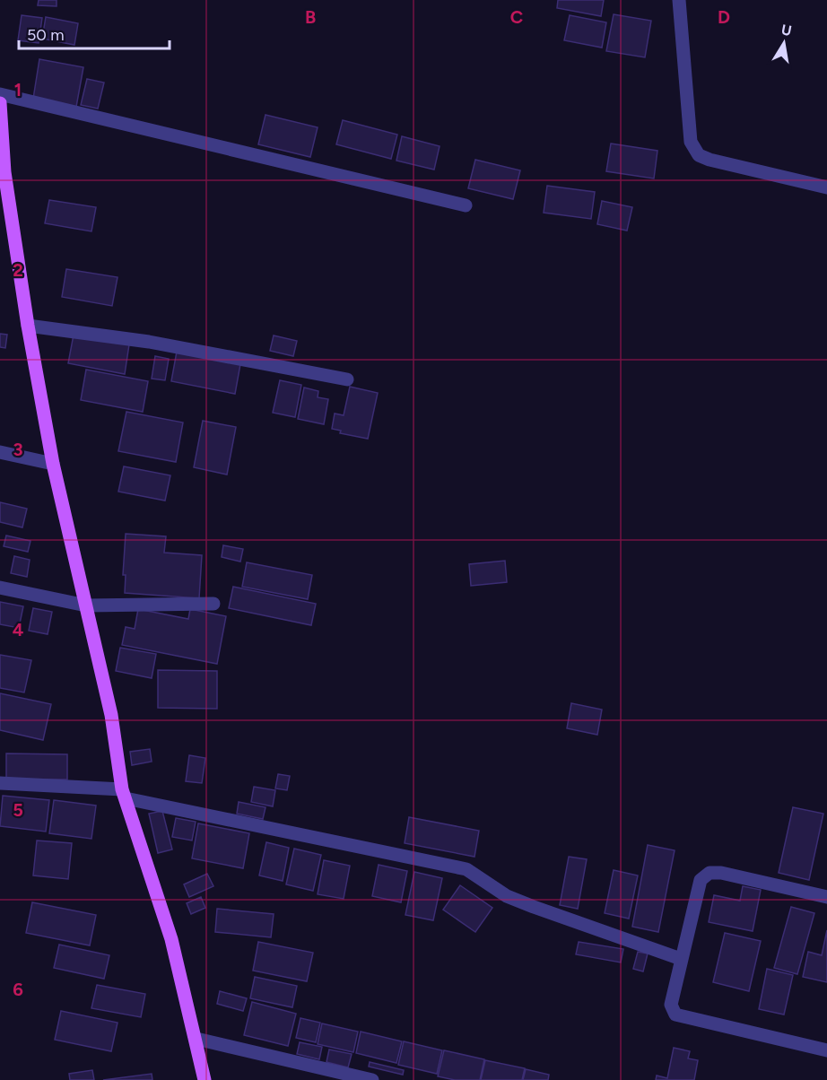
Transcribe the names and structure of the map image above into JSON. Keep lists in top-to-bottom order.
{
  "scale_bar": "50 m",
  "north": "top",
  "grid": {
    "columns": ["B", "C", "D"],
    "rows": [
      "1",
      "2",
      "3",
      "4",
      "5",
      "6"
    ]
  }
}
